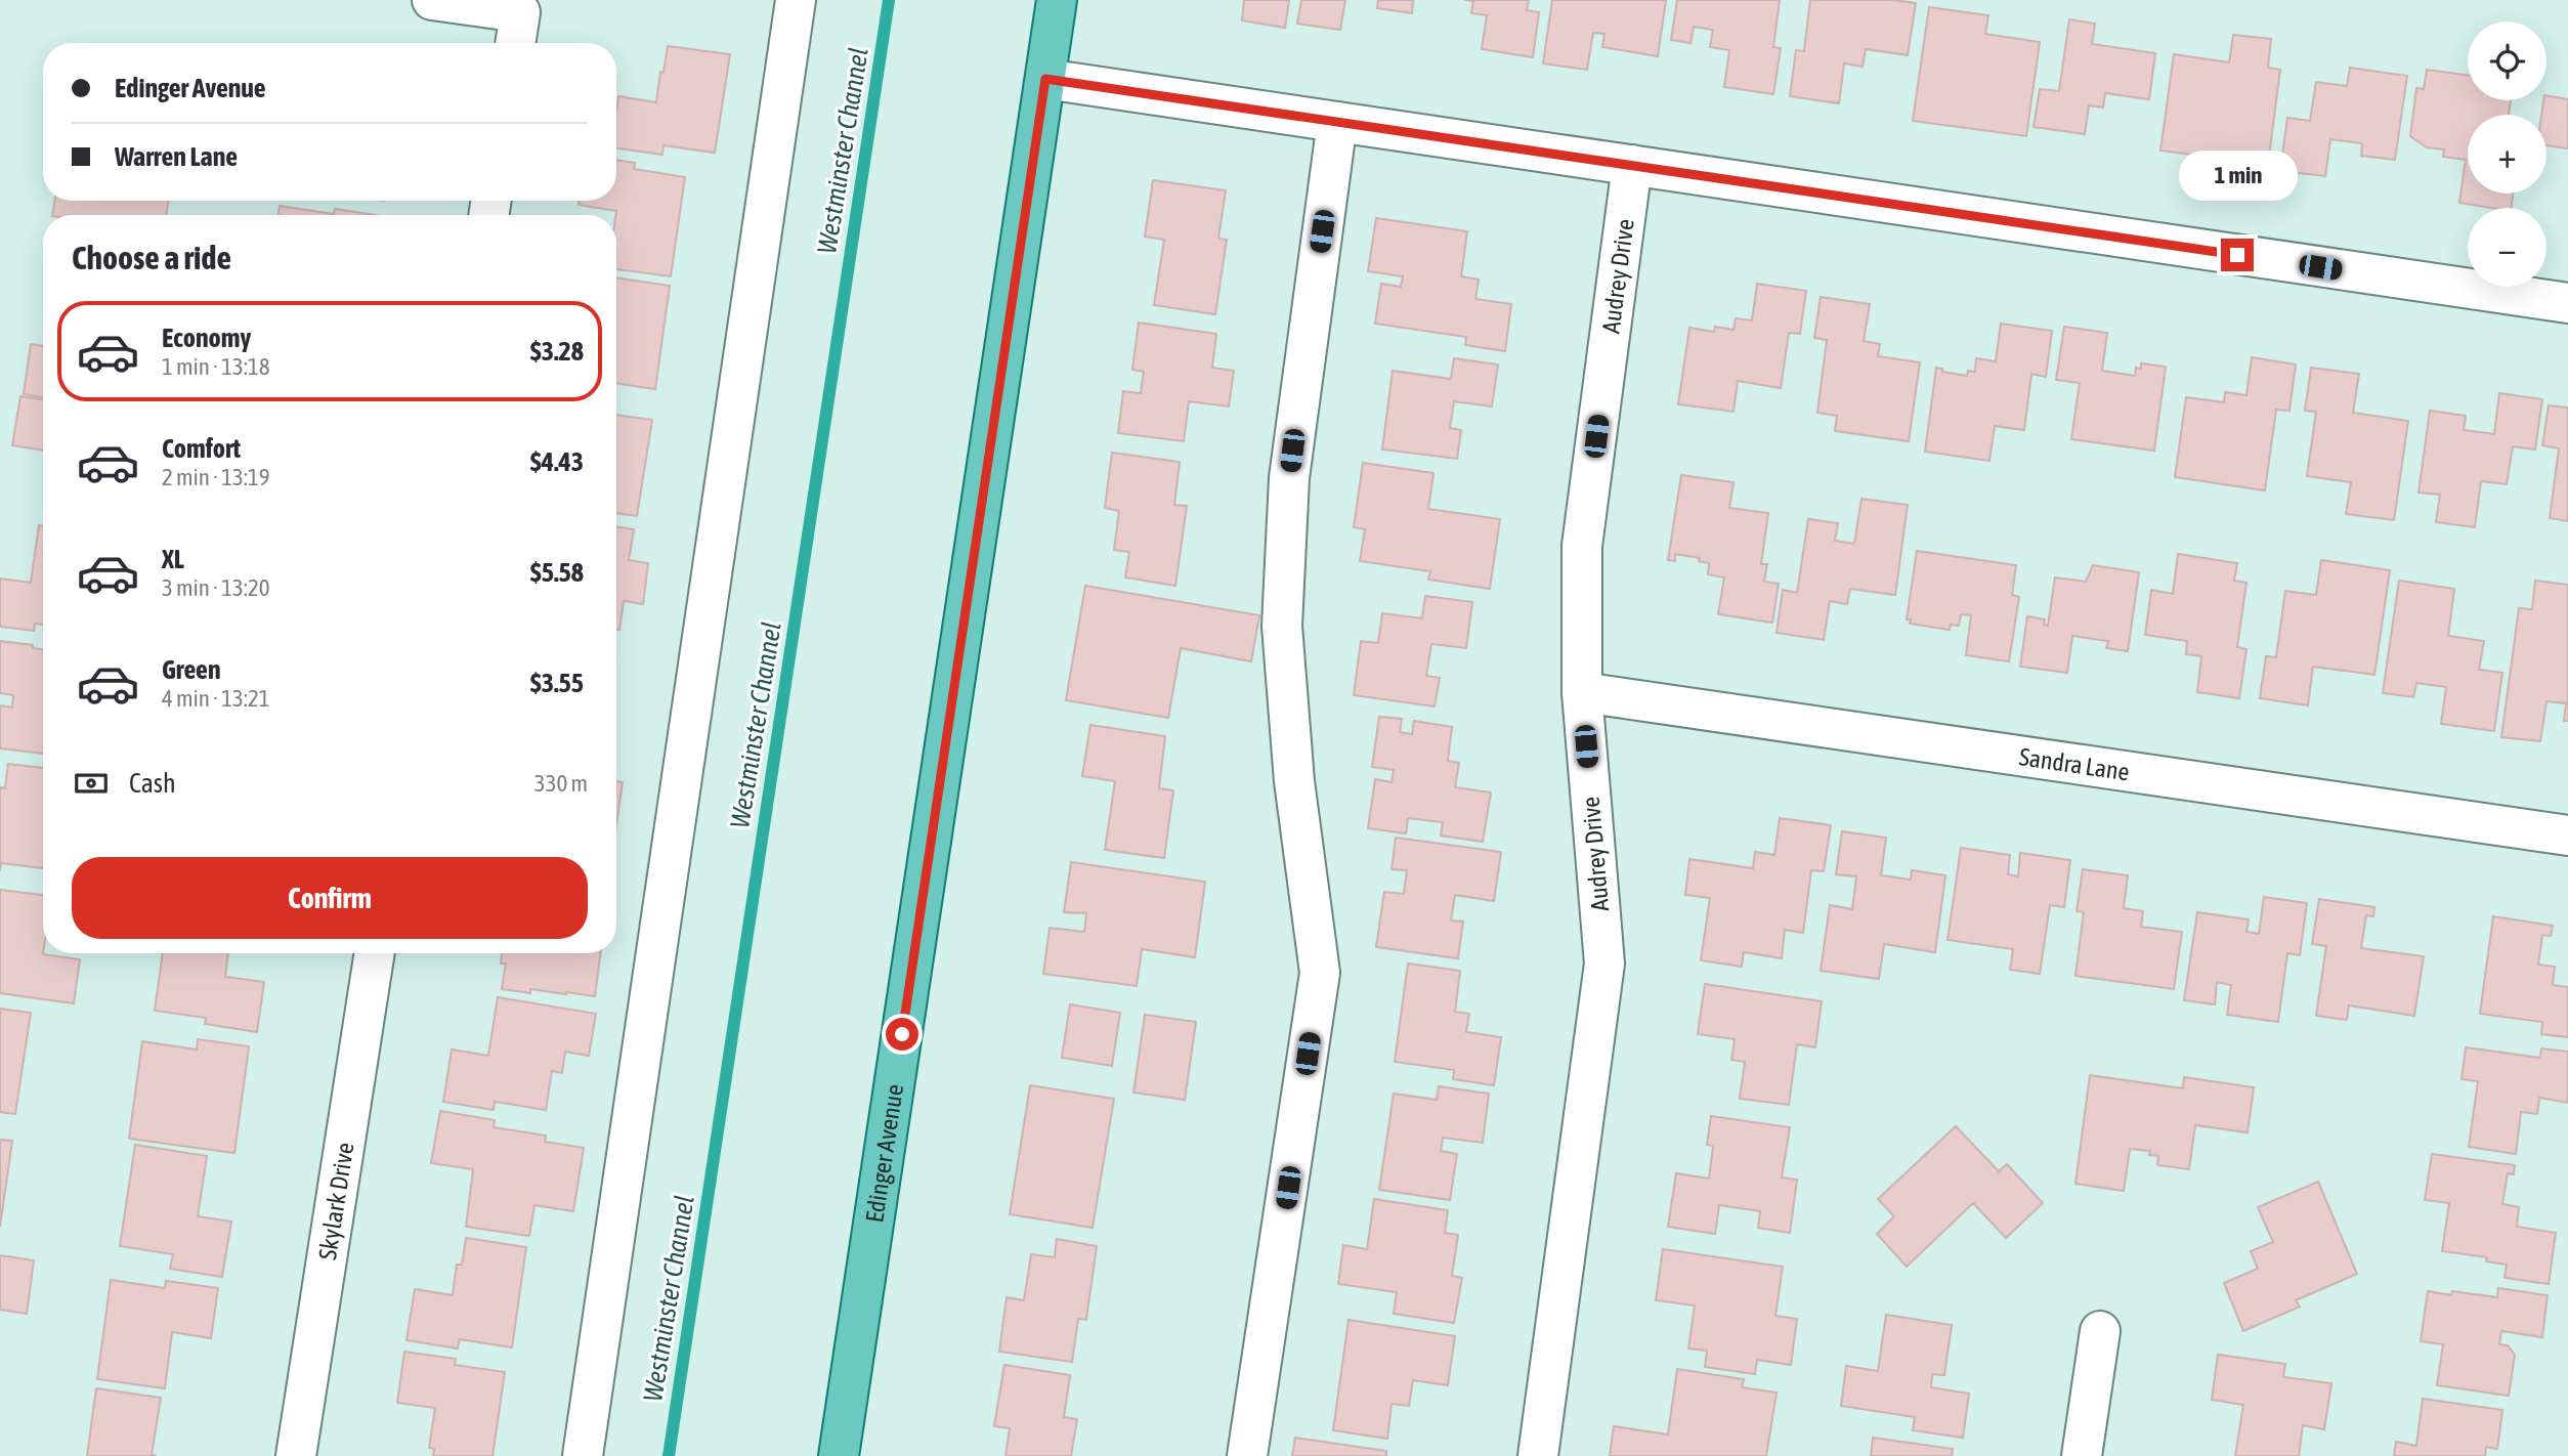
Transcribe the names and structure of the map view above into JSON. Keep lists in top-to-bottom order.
{
  "streets": {
    "main road": ["Edinger Avenue"],
    "street": ["Audrey Drive", "Sandra Lane", "Skylark Drive"]
  },
  "crossings": [
    ["Audrey Drive", "Sandra Lane"]
  ],
  "water": ["Westminster Channel"],
  "page": {
    "map_buttons": ["+", "−"],
    "banner": ["Edinger Avenue", "Warren Lane"],
    "bubble": "1 min",
    "heading": "Choose a ride",
    "list": [
      {
        "name": "Economy",
        "note": "1 min · 13:18",
        "value": "$3.28"
      },
      {
        "name": "Comfort",
        "note": "2 min · 13:19",
        "value": "$4.43"
      },
      {
        "name": "XL",
        "note": "3 min · 13:20",
        "value": "$5.58"
      },
      {
        "name": "Green",
        "note": "4 min · 13:21",
        "value": "$3.55"
      }
    ],
    "pay": ["Cash", "330 m"],
    "buttons": "Confirm"
  }
}
